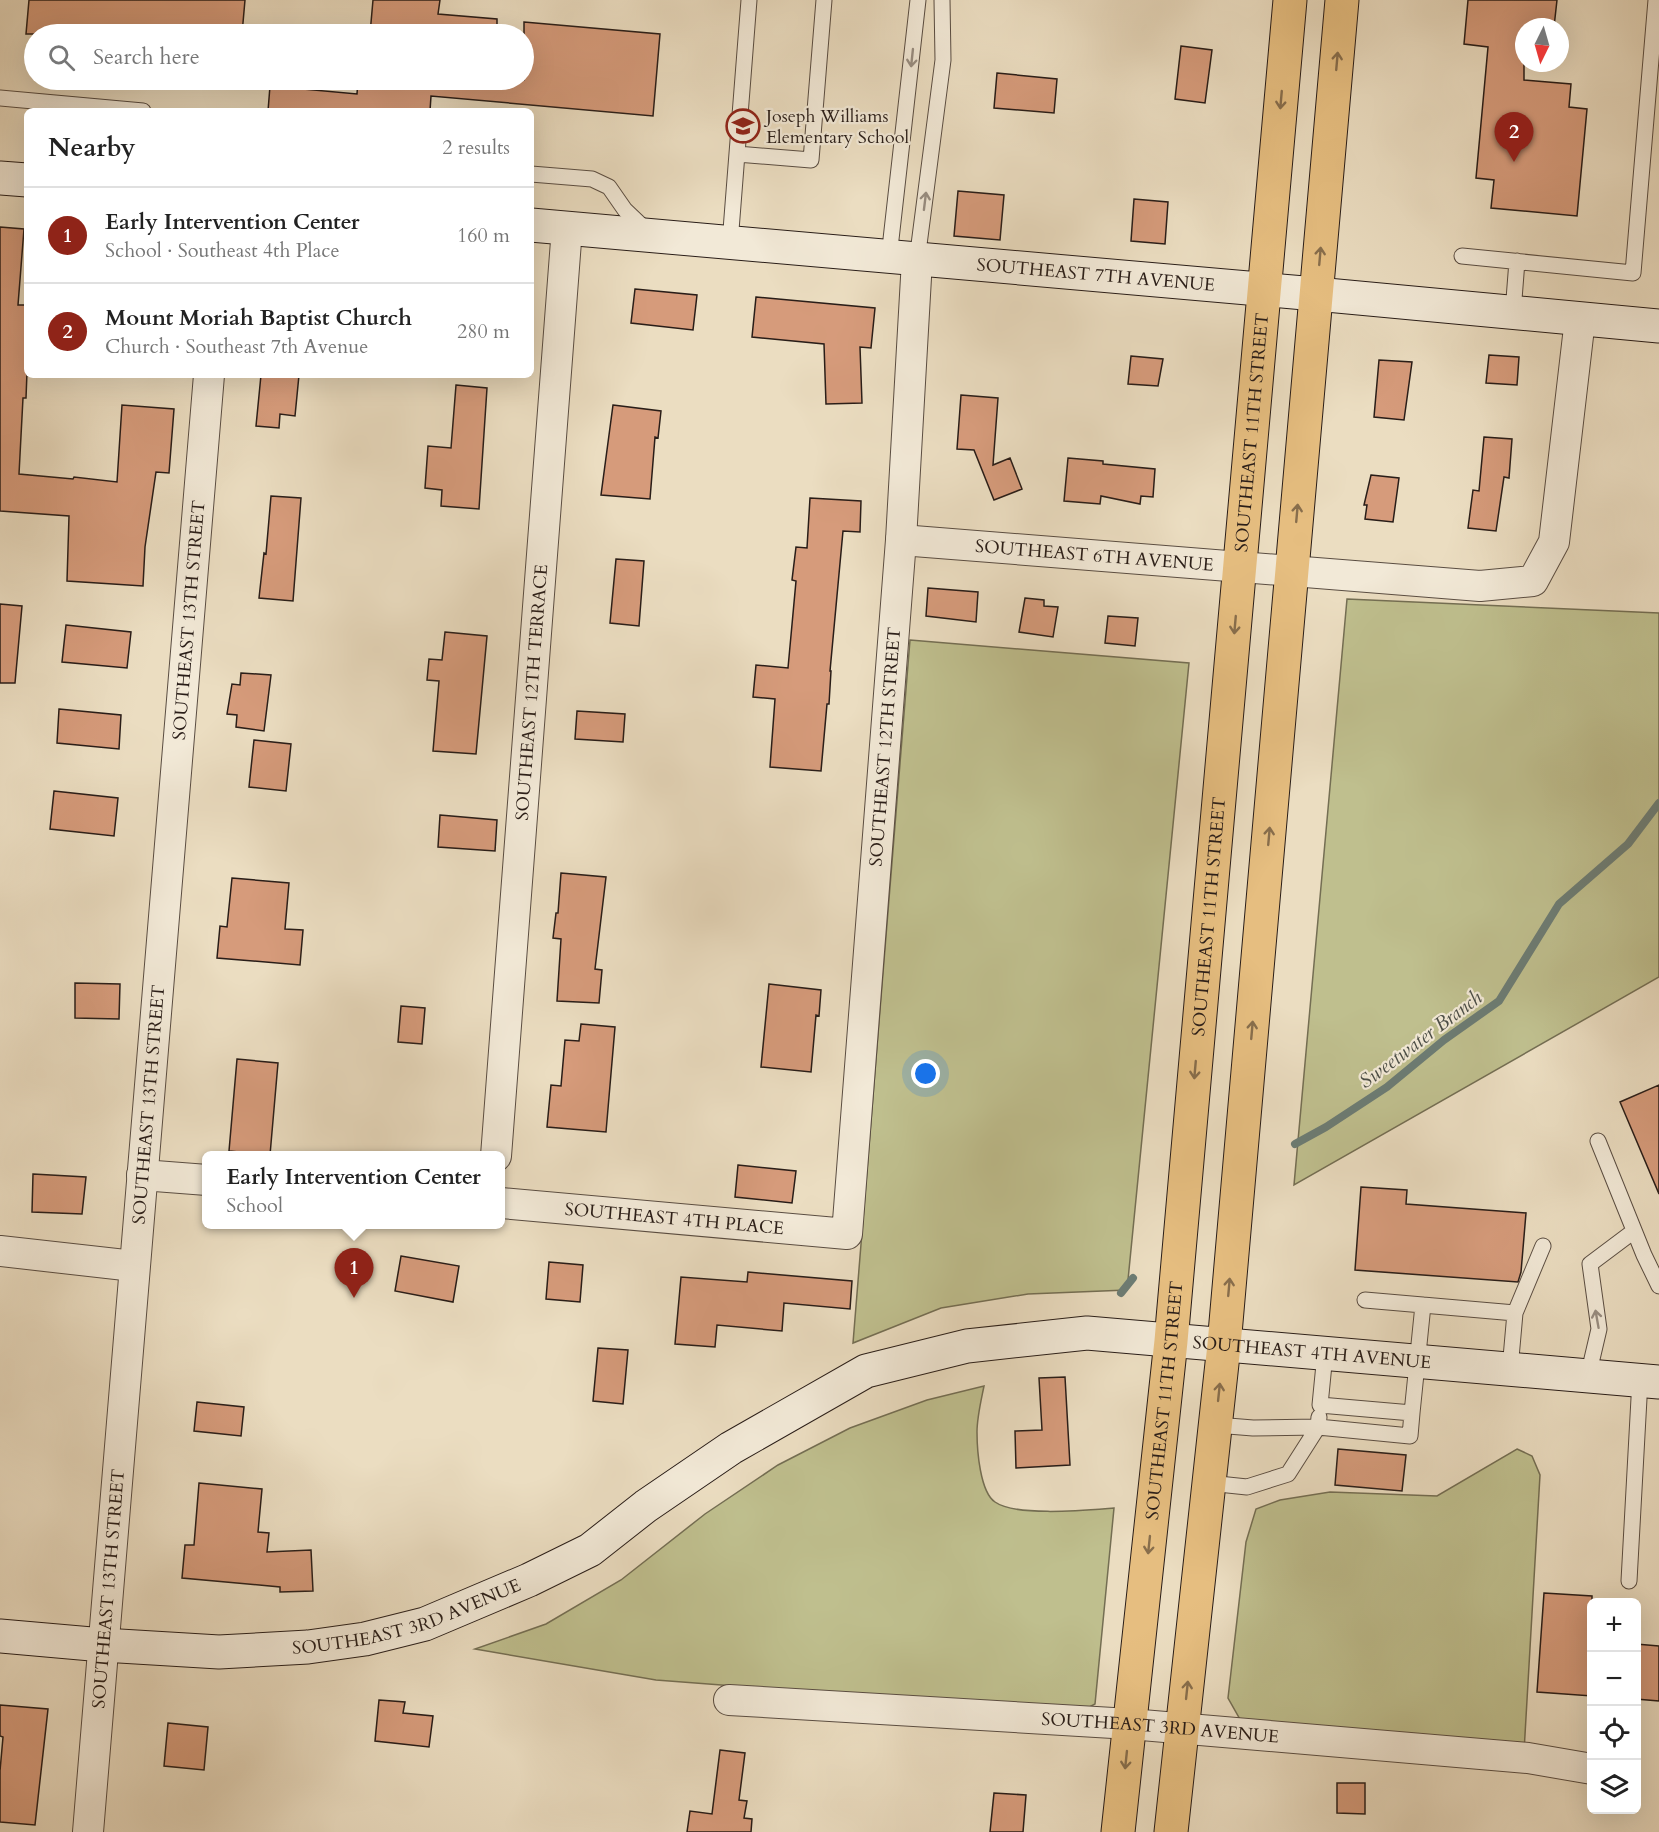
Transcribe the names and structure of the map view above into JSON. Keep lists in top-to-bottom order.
{
  "streets": {
    "highway": ["SOUTHEAST 11TH STREET"],
    "street": [
      "SOUTHEAST 7TH AVENUE",
      "SOUTHEAST 6TH AVENUE",
      "SOUTHEAST 13TH STREET",
      "SOUTHEAST 12TH TERRACE",
      "SOUTHEAST 12TH STREET",
      "SOUTHEAST 4TH PLACE",
      "SOUTHEAST 4TH AVENUE",
      "SOUTHEAST 3RD AVENUE"
    ]
  },
  "crossings": [
    ["SOUTHEAST 7TH AVENUE", "SOUTHEAST 11TH STREET"],
    ["SOUTHEAST 7TH AVENUE", "SOUTHEAST 6TH AVENUE"],
    ["SOUTHEAST 7TH AVENUE", "SOUTHEAST 12TH TERRACE"],
    ["SOUTHEAST 7TH AVENUE", "SOUTHEAST 12TH STREET"],
    ["SOUTHEAST 11TH STREET", "SOUTHEAST 6TH AVENUE"],
    ["SOUTHEAST 11TH STREET", "SOUTHEAST 4TH AVENUE"],
    ["SOUTHEAST 11TH STREET", "SOUTHEAST 3RD AVENUE"],
    ["SOUTHEAST 6TH AVENUE", "SOUTHEAST 12TH STREET"],
    ["SOUTHEAST 13TH STREET", "SOUTHEAST 3RD AVENUE"],
    ["SOUTHEAST 12TH STREET", "SOUTHEAST 4TH PLACE"],
    ["SOUTHEAST 4TH AVENUE", "SOUTHEAST 3RD AVENUE"]
  ],
  "water": ["Sweetwater Branch"],
  "places": {
    "school or university": ["Joseph Williams Elementary School"]
  },
  "north": "bottom",
  "page": {
    "search": "Search here",
    "heading": ["Nearby", "2 results"],
    "pins": ["2", "1"],
    "list": [
      {
        "mark": "1",
        "name": "Early Intervention Center",
        "note": "School · Southeast 4th Place",
        "value": "160 m"
      },
      {
        "mark": "2",
        "name": "Mount Moriah Baptist Church",
        "note": "Church · Southeast 7th Avenue",
        "value": "280 m"
      }
    ],
    "popup": ["Early Intervention Center", "School"],
    "map_buttons": ["+", "−"]
  }
}
